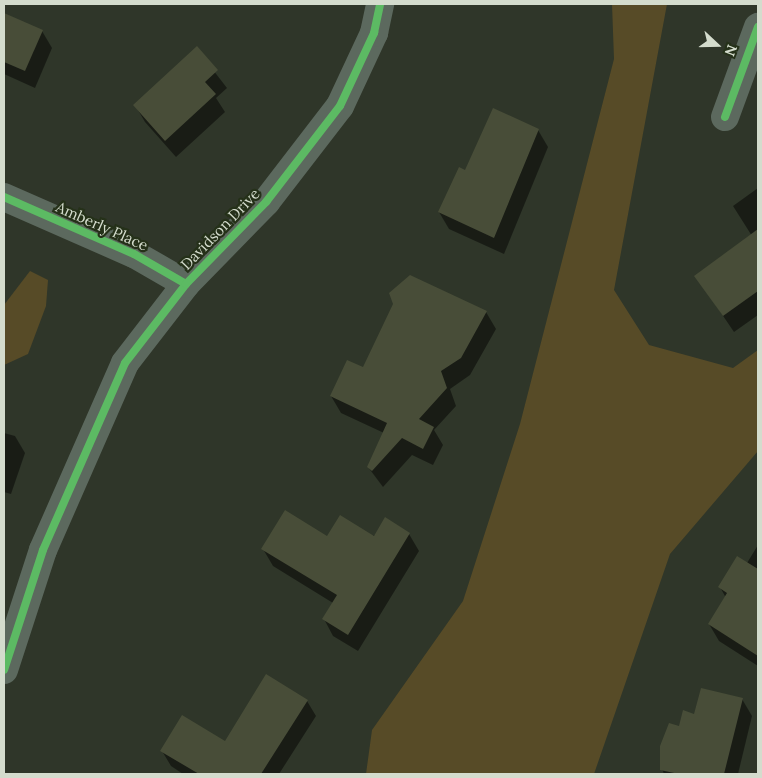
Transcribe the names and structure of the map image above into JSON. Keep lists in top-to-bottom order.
{
  "streets": {
    "street": ["Amberly Place", "Davidson Drive"]
  },
  "crossings": [
    ["Amberly Place", "Davidson Drive"]
  ],
  "north": "right"
}
